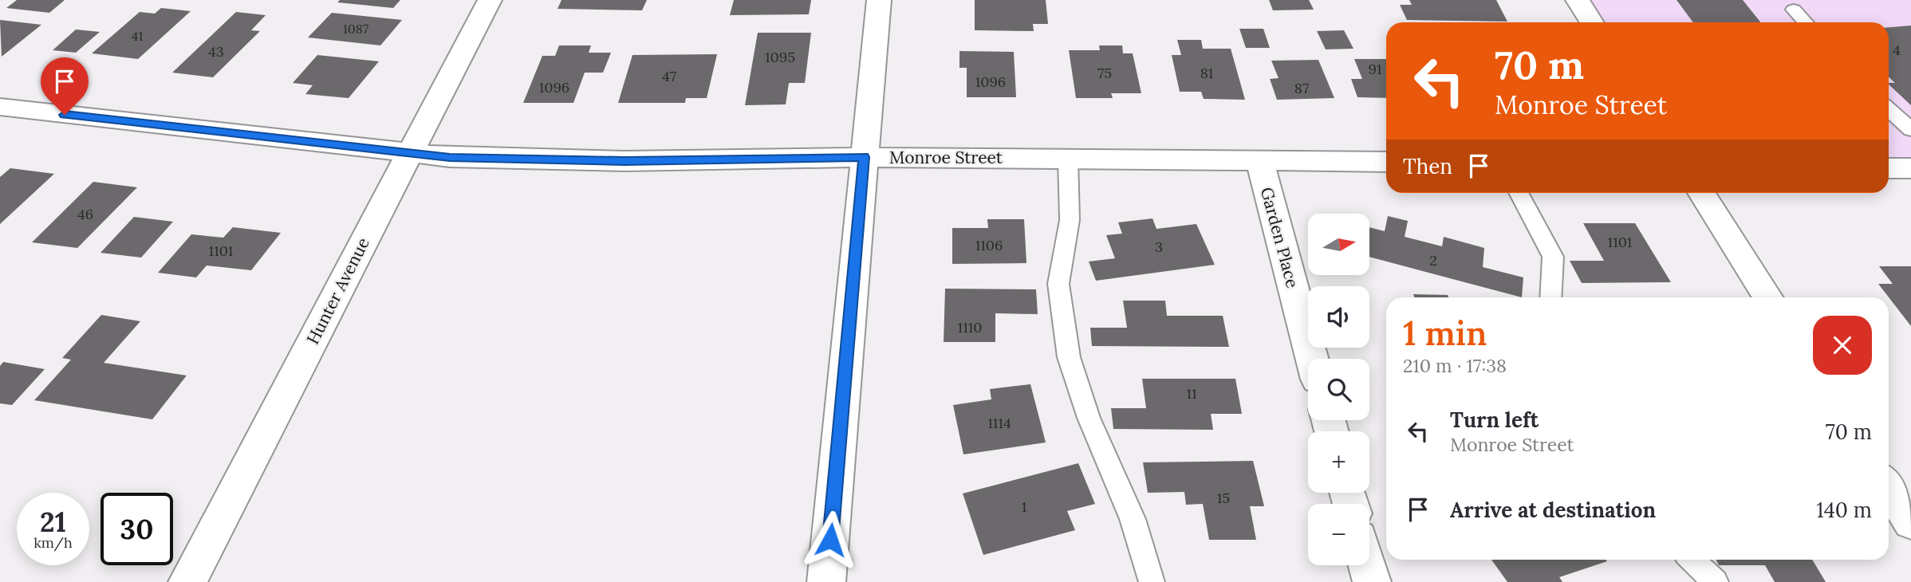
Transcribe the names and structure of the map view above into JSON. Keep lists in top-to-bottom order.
{
  "streets": {
    "street": ["Monroe Street", "Garden Place", "Hunter Avenue"]
  },
  "crossings": [
    ["Monroe Street", "Garden Place"],
    ["Monroe Street", "Hunter Avenue"]
  ],
  "house_numbers": [
    "1087",
    "41",
    "4",
    "43",
    "1095",
    "91",
    "75",
    "81",
    "47",
    "1096",
    "1096",
    "87",
    "46",
    "1101",
    "1106",
    "3",
    "1101",
    "2",
    "1110",
    "11",
    "1114",
    "15",
    "1"
  ],
  "north": "right",
  "page": {
    "turn": ["70 m", "Monroe Street"],
    "then": "Then",
    "map_buttons": ["+", "−"],
    "heading": ["1 min", "210 m · 17:38"],
    "list": [
      {
        "name": "Turn left",
        "note": "Monroe Street",
        "value": "70 m"
      },
      {
        "name": "Arrive at destination",
        "value": "140 m"
      }
    ],
    "speed": "21 km/h",
    "limit": "30"
  }
}
